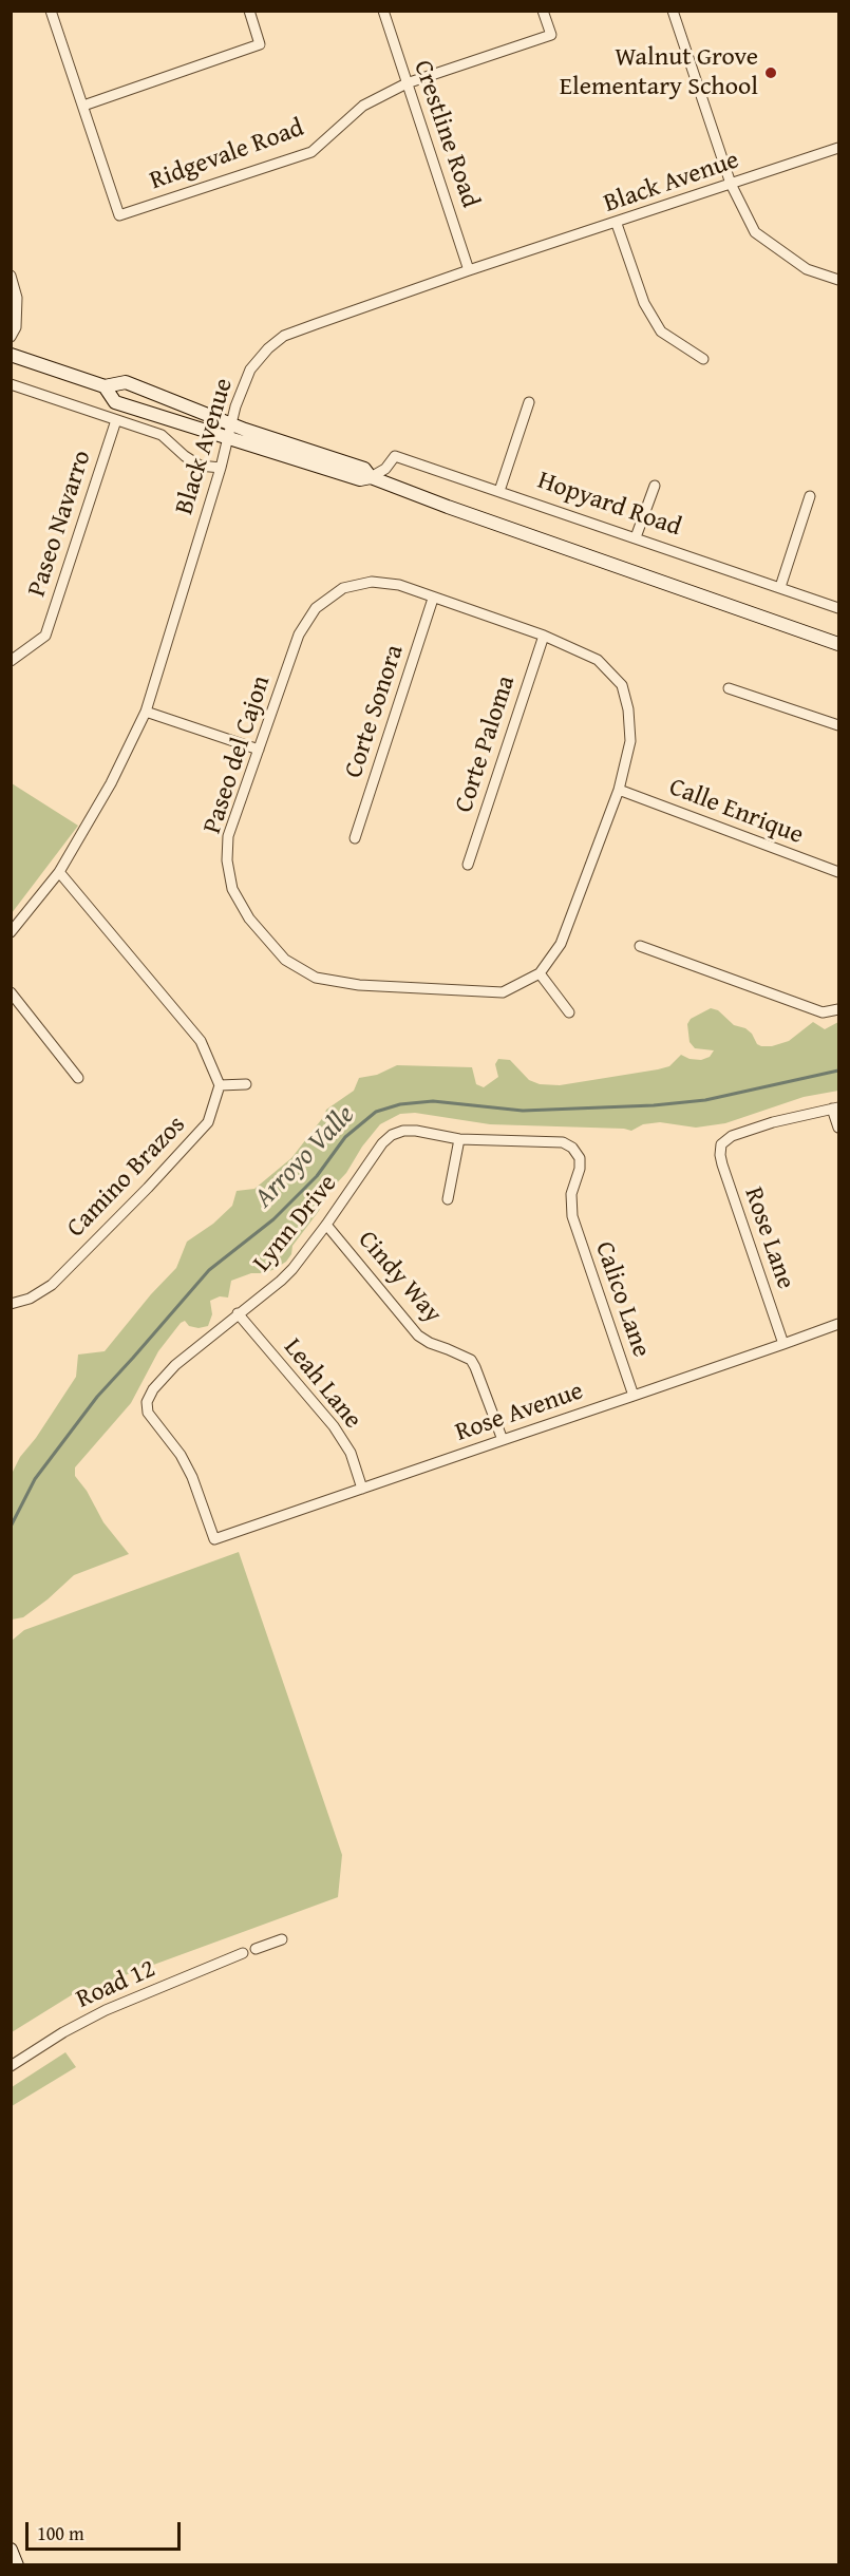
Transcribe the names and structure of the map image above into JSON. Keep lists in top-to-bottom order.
{
  "streets": {
    "street": [
      "Crestline Road",
      "Ridgevale Road",
      "Black Avenue",
      "Hopyard Road",
      "Paseo Navarro",
      "Corte Sonora",
      "Corte Paloma",
      "Paseo del Cajon",
      "Calle Enrique",
      "Camino Brazos",
      "Lynn Drive",
      "Rose Lane",
      "Cindy Way",
      "Calico Lane",
      "Leah Lane",
      "Rose Avenue",
      "Road 12"
    ]
  },
  "crossings": [
    ["Crestline Road", "Ridgevale Road"],
    ["Crestline Road", "Black Avenue"],
    ["Corte Sonora", "Paseo del Cajon"],
    ["Corte Paloma", "Paseo del Cajon"],
    ["Paseo del Cajon", "Calle Enrique"],
    ["Lynn Drive", "Cindy Way"],
    ["Lynn Drive", "Calico Lane"],
    ["Lynn Drive", "Leah Lane"],
    ["Lynn Drive", "Rose Avenue"],
    ["Rose Lane", "Rose Avenue"],
    ["Cindy Way", "Rose Avenue"],
    ["Calico Lane", "Rose Avenue"],
    ["Leah Lane", "Rose Avenue"]
  ],
  "water": ["Arroyo Valle"],
  "places": ["Walnut Grove Elementary School"],
  "scale_bar": "100 m"
}
